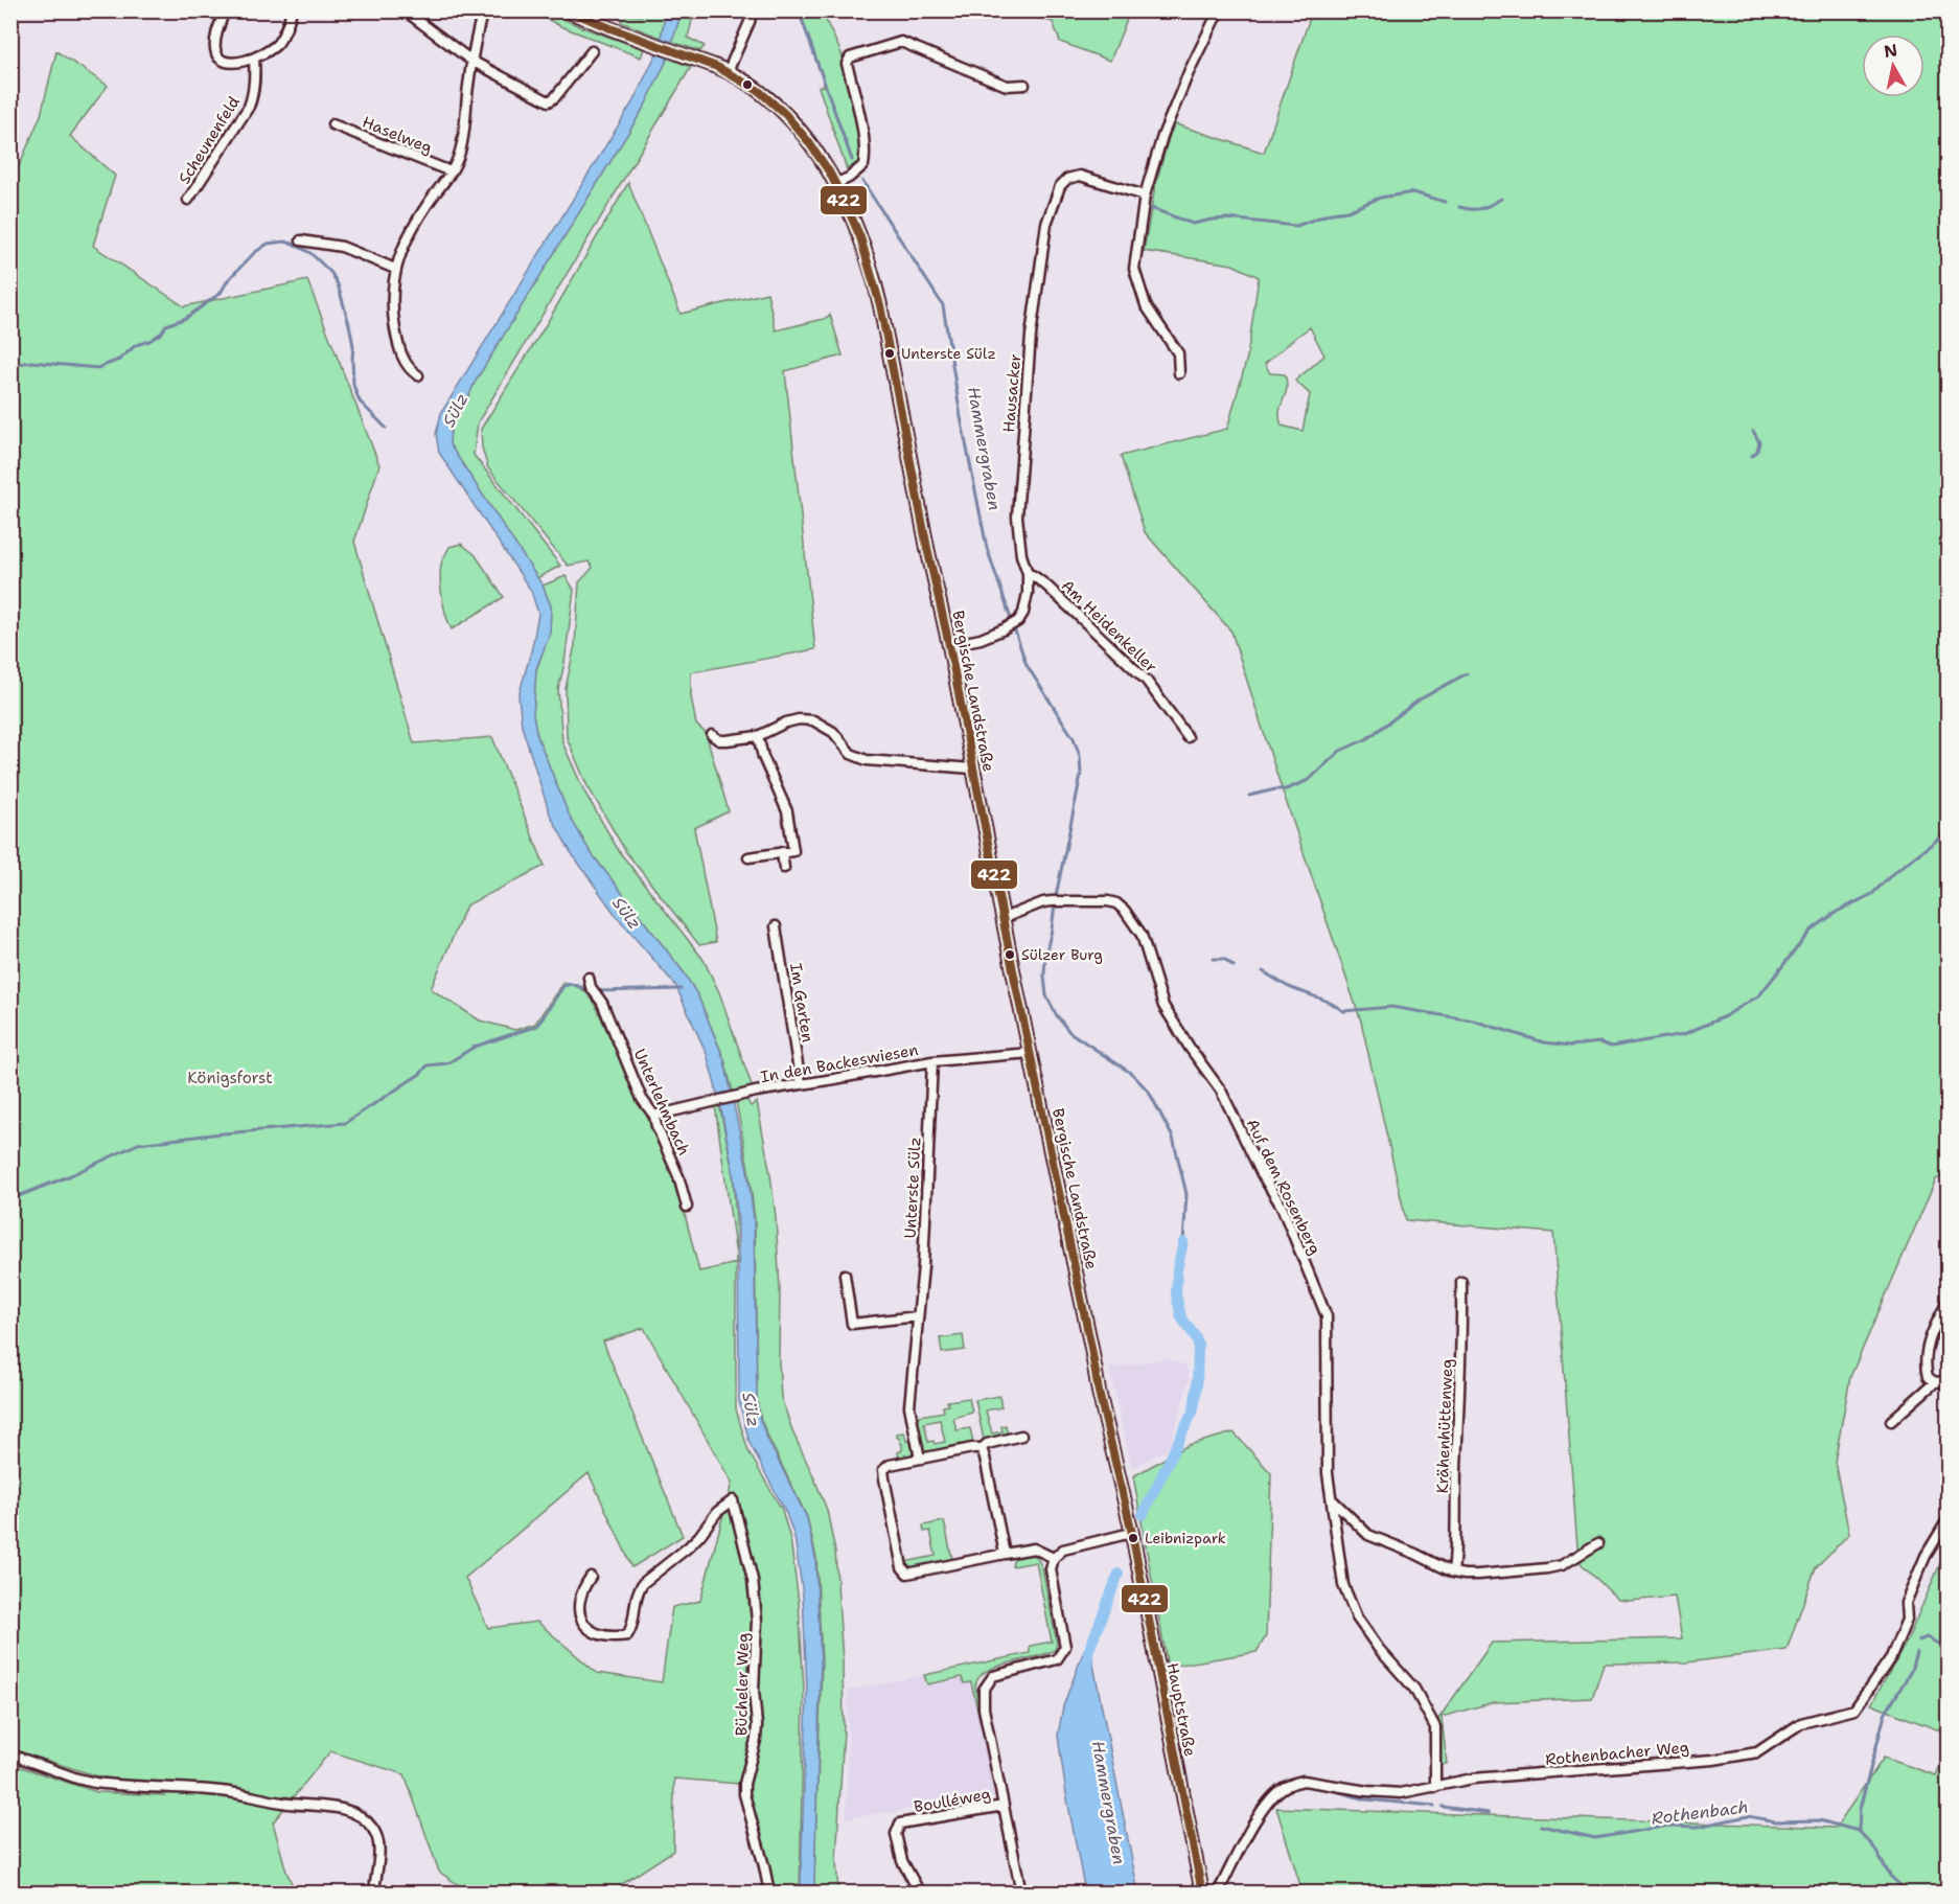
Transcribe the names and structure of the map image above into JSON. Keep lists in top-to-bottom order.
{
  "streets": {
    "main road": ["Bergische Landstraße", "Hauptstraße"],
    "street": [
      "Haselweg",
      "Scheunenfeld",
      "Hausacker",
      "Am Heidenkeller",
      "Im Garten",
      "In den Backeswiesen",
      "Unterlehmbach",
      "Auf dem Rosenberg",
      "Unterste Sülz",
      "Krähenhüttenweg",
      "Bücheler Weg",
      "Rothenbacher Weg",
      "Boulléweg"
    ]
  },
  "crossings": [
    ["Hausacker", "Am Heidenkeller"],
    ["Hausacker", "Bergische Landstraße"],
    ["Bergische Landstraße", "In den Backeswiesen"],
    ["Bergische Landstraße", "Auf dem Rosenberg"],
    ["Bergische Landstraße", "Hauptstraße"],
    ["Im Garten", "In den Backeswiesen"],
    ["In den Backeswiesen", "Unterlehmbach"],
    ["In den Backeswiesen", "Unterste Sülz"],
    ["Auf dem Rosenberg", "Rothenbacher Weg"]
  ],
  "water": ["Sülz", "Hammergraben", "Rothenbach"],
  "parks": ["Königsforst"],
  "places": ["Unterste Sülz", "Sülzer Burg", "Leibnizpark"],
  "lines": ["transit line 422"],
  "north": "top"
}
